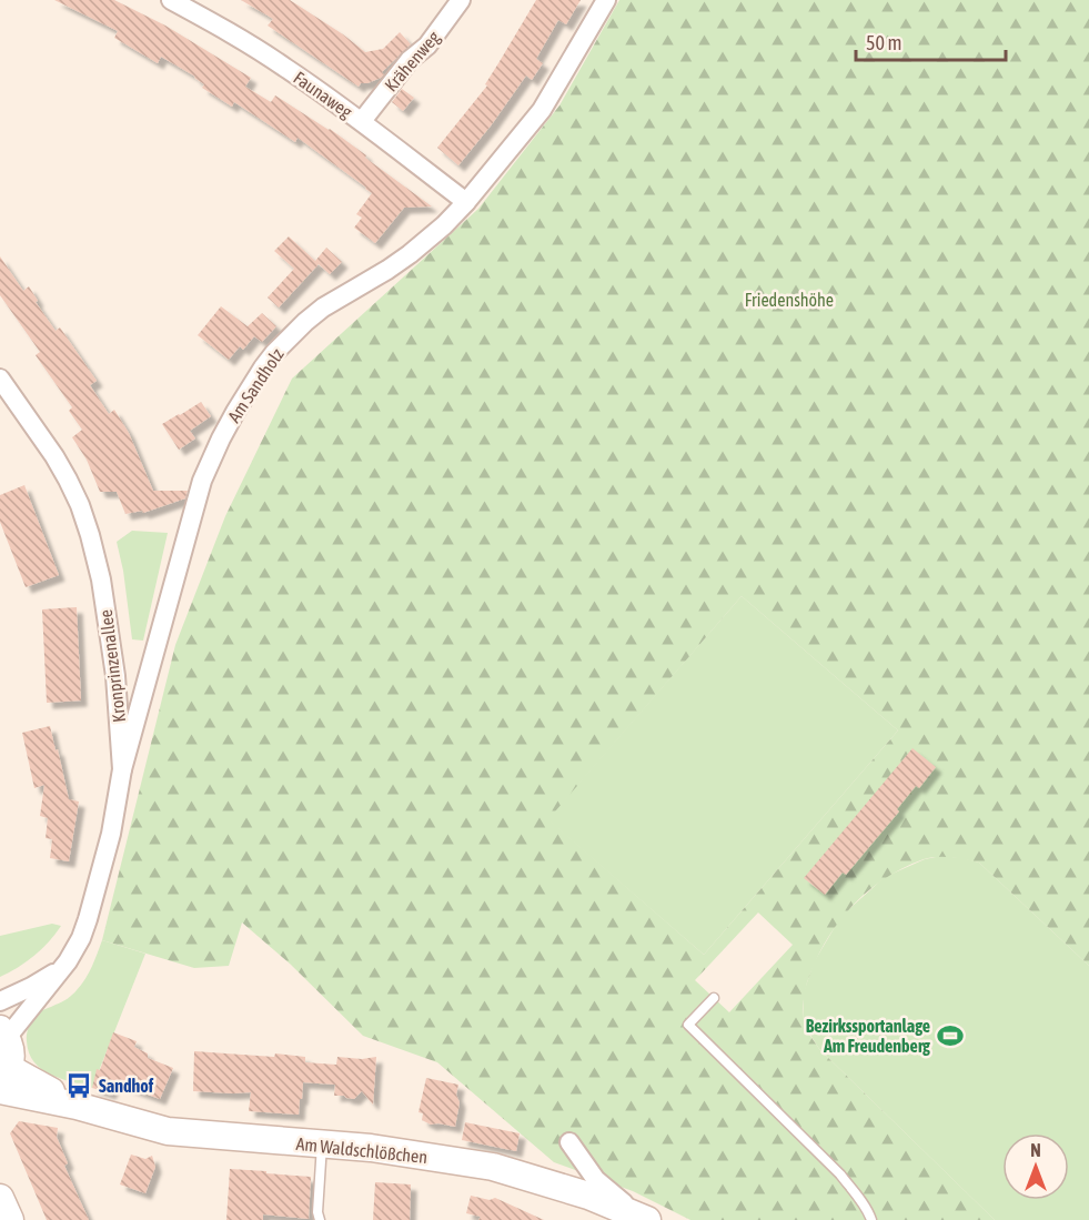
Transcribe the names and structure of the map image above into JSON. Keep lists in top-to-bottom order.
{
  "streets": {
    "street": [
      "Krähenweg",
      "Faunaweg",
      "Am Sandholz",
      "Kronprinzenallee",
      "Am Waldschlößchen"
    ]
  },
  "crossings": [
    ["Krähenweg", "Faunaweg"],
    ["Faunaweg", "Am Sandholz"],
    ["Am Sandholz", "Kronprinzenallee"]
  ],
  "parks": ["Friedenshöhe"],
  "places": {
    "sports": ["Bezirkssportanlage Am Freudenberg"],
    "bus stop": ["Sandhof"]
  },
  "scale_bar": "50 m",
  "north": "top"
}
